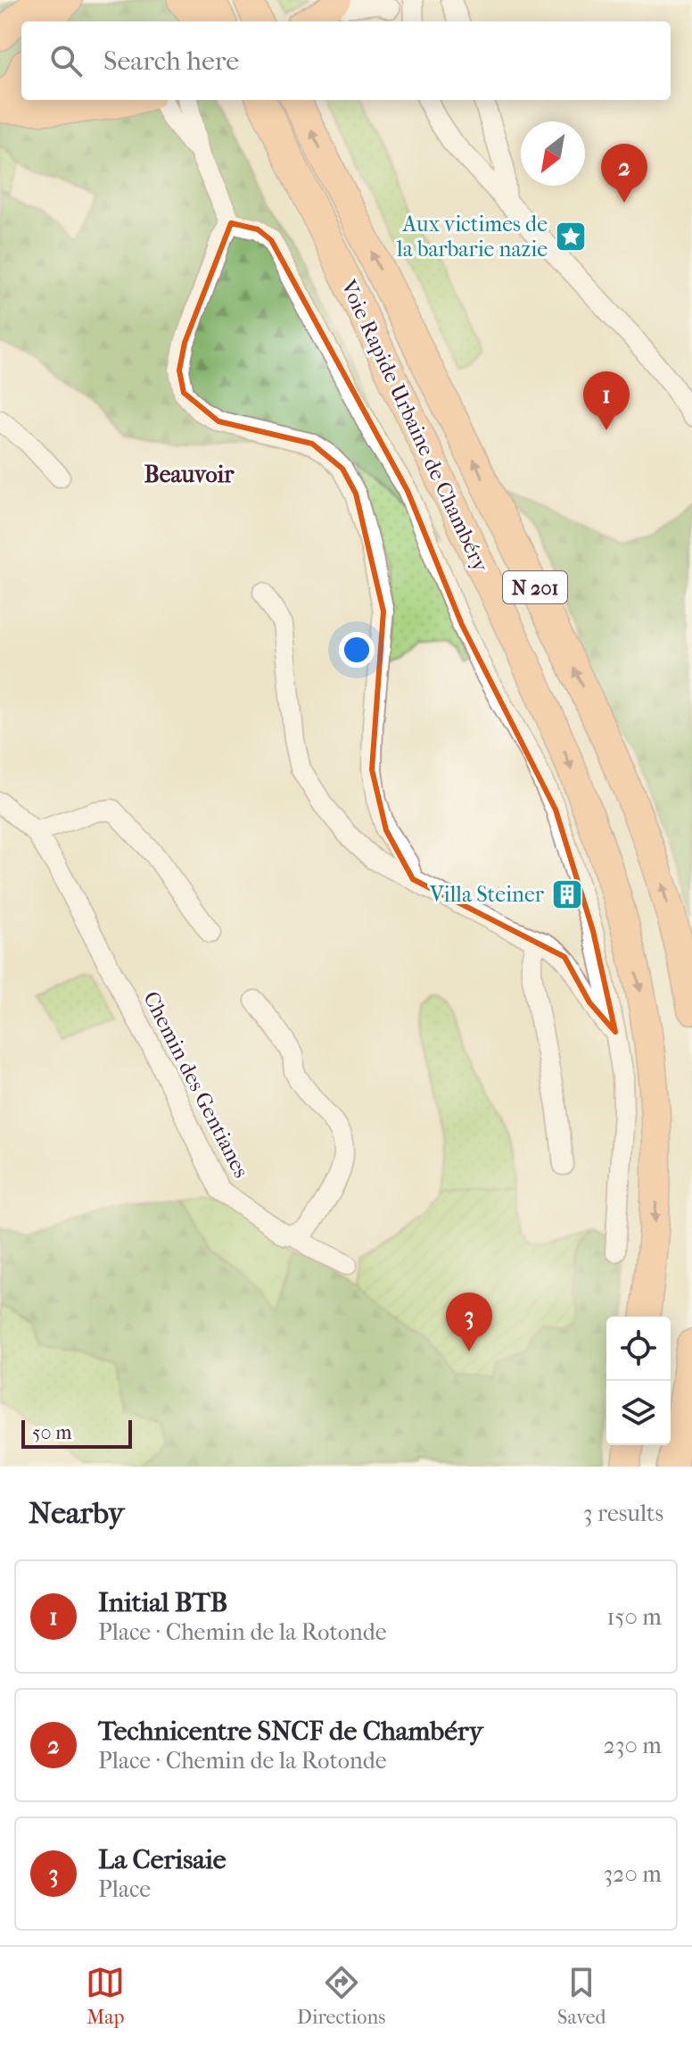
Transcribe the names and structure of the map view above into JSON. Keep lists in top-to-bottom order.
{
  "streets": {
    "highway": ["Voie Rapide Urbaine de Chambéry", "N 201"],
    "street": ["Chemin des Gentianes"]
  },
  "crossings": [
    ["Voie Rapide Urbaine de Chambéry", "N 201"]
  ],
  "districts": ["Beauvoir"],
  "places": {
    "place": ["Aux victimes de la barbarie nazie"],
    "building": ["Villa Steiner"]
  },
  "scale_bar": "50 m",
  "north": "bottom left",
  "page": {
    "search": "Search here",
    "pins": ["2", "1", "3"],
    "scale": "50 m",
    "heading": ["Nearby", "3 results"],
    "list": [
      {
        "mark": "1",
        "name": "Initial BTB",
        "note": "Place · Chemin de la Rotonde",
        "value": "150 m"
      },
      {
        "mark": "2",
        "name": "Technicentre SNCF de Chambéry",
        "note": "Place · Chemin de la Rotonde",
        "value": "230 m"
      },
      {
        "mark": "3",
        "name": "La Cerisaie",
        "note": "Place",
        "value": "320 m"
      }
    ],
    "nav": ["Map", "Directions", "Saved"]
  }
}
